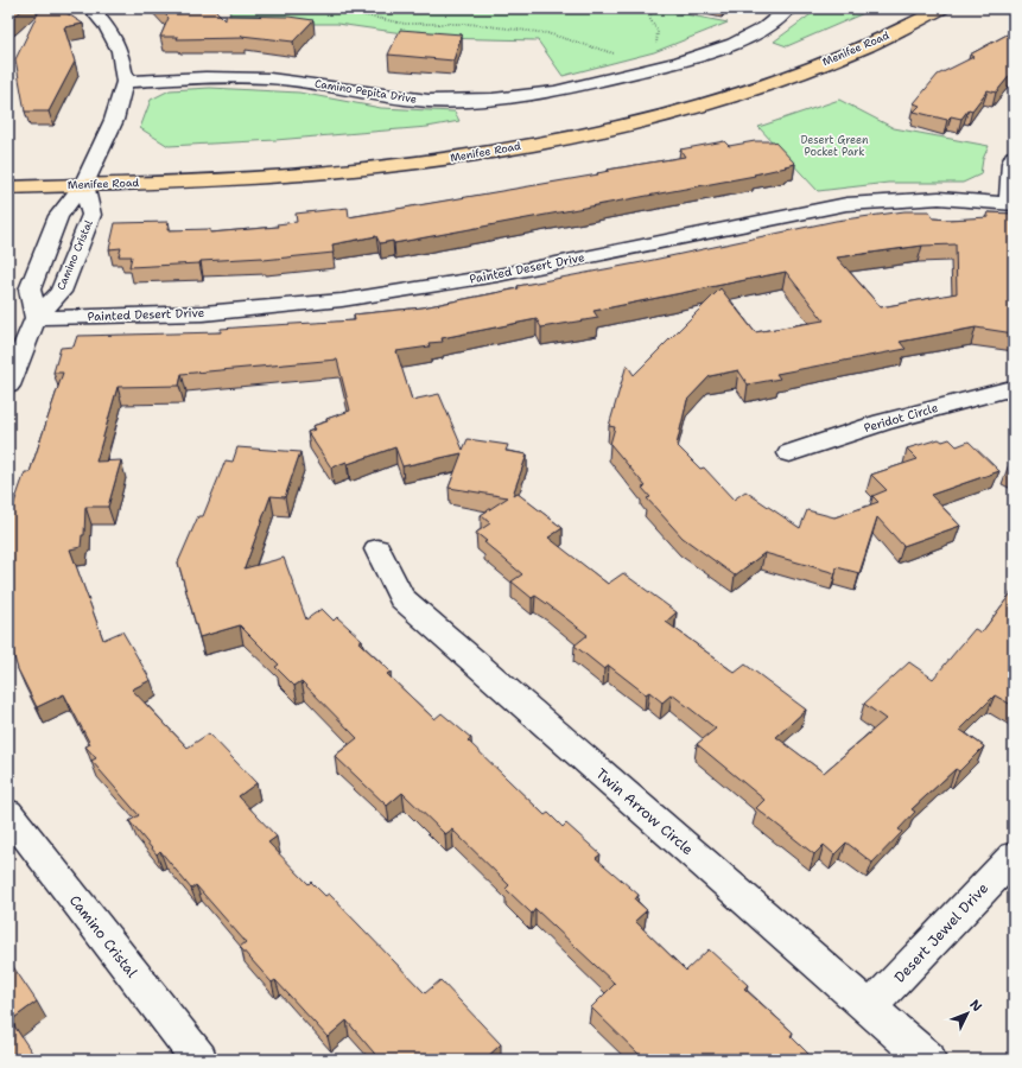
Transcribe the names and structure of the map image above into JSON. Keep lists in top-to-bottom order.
{
  "streets": {
    "main road": ["Menifee Road"],
    "street": [
      "Camino Pepita Drive",
      "Camino Cristal",
      "Painted Desert Drive",
      "Peridot Circle",
      "Twin Arrow Circle",
      "Desert Jewel Drive"
    ]
  },
  "crossings": [
    ["Menifee Road", "Camino Cristal"],
    ["Camino Cristal", "Painted Desert Drive"],
    ["Twin Arrow Circle", "Desert Jewel Drive"]
  ],
  "parks": ["Desert Green Pocket Park"],
  "north": "top right"
}
